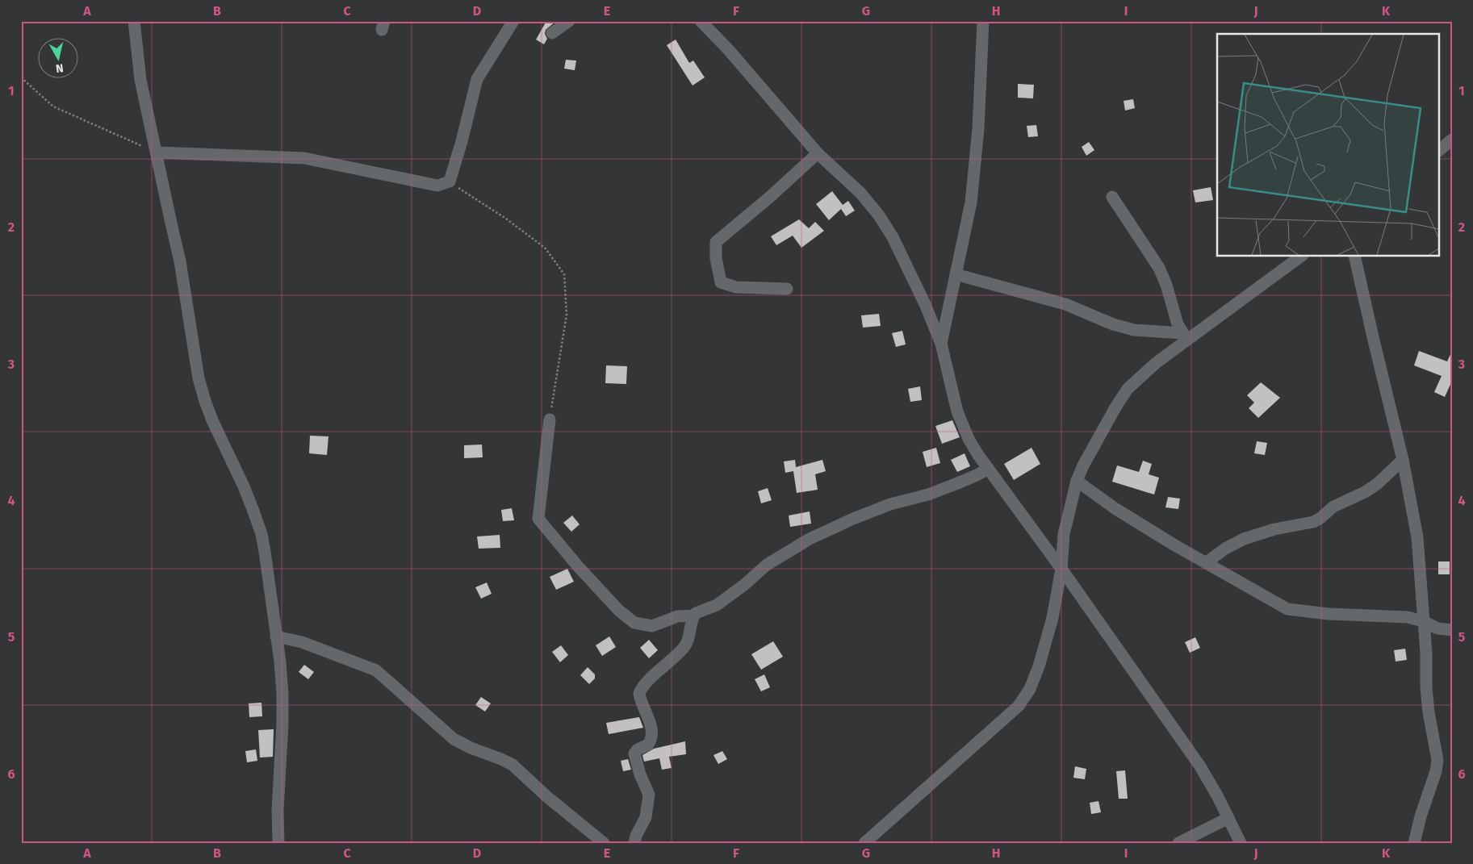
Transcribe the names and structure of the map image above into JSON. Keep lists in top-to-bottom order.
{
  "north": "bottom",
  "grid": {
    "columns": [
      "A",
      "B",
      "C",
      "D",
      "E",
      "F",
      "G",
      "H",
      "I",
      "J",
      "K"
    ],
    "rows": [
      "1",
      "2",
      "3",
      "4",
      "5",
      "6"
    ]
  }
}
